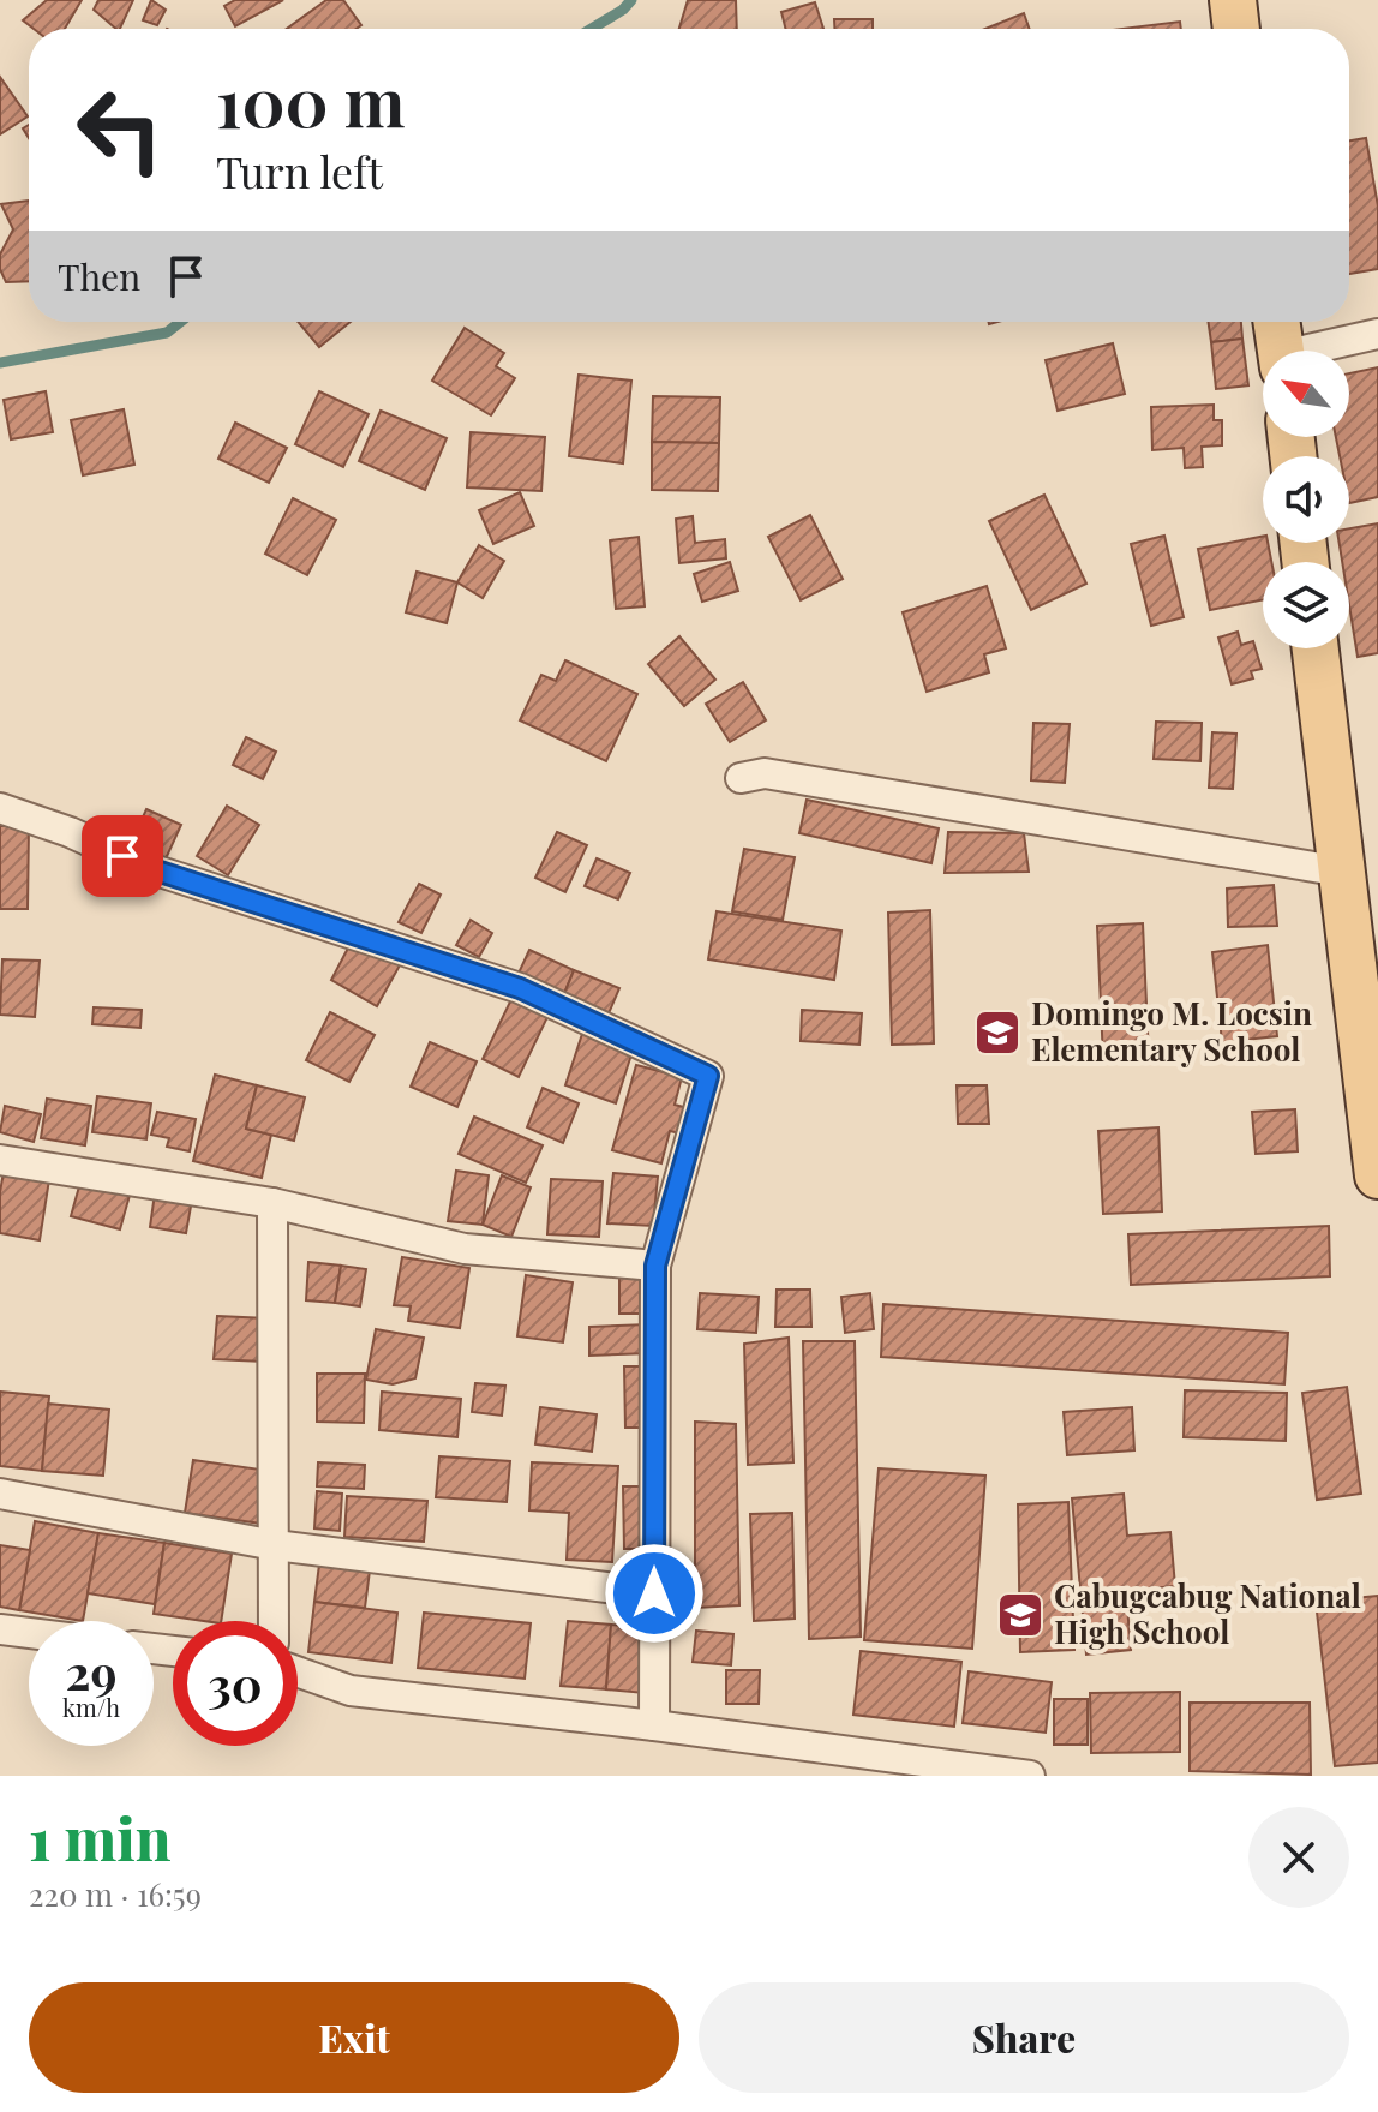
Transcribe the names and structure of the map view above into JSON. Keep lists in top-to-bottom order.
{
  "places": {
    "school or university": ["Domingo M. Locsin Elementary School", "Cabugcabug National High School"]
  },
  "north": "top left",
  "page": {
    "turn": ["100 m", "Turn left"],
    "then": "Then",
    "speed": "29 km/h",
    "limit": "30",
    "heading": ["1 min", "220 m · 16:59"],
    "buttons": ["Exit", "Share"]
  }
}
